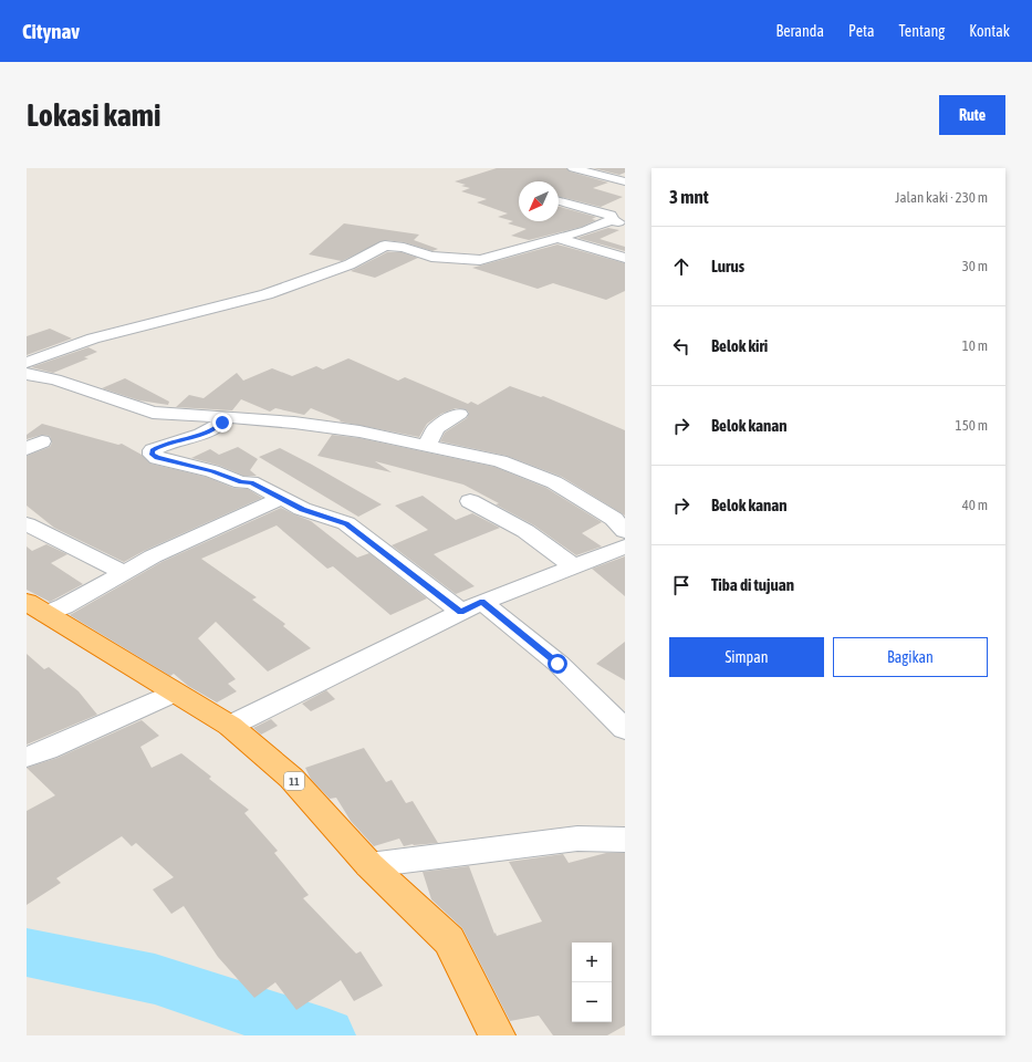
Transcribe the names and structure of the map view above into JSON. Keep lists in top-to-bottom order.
{
  "streets": {
    "highway": ["11"]
  },
  "north": "bottom left",
  "page": {
    "header": "Citynav",
    "nav": [
      "Beranda",
      "Peta",
      "Tentang",
      "Kontak"
    ],
    "buttons": [
      "Rute",
      ["Simpan", "Bagikan"]
    ],
    "title": "Lokasi kami",
    "heading": ["3 mnt", "Jalan kaki · 230 m"],
    "list": [
      ["Lurus", "30 m"],
      ["Belok kiri", "10 m"],
      ["Belok kanan", "150 m"],
      ["Belok kanan", "40 m"],
      "Tiba di tujuan"
    ],
    "map_buttons": ["+", "−"]
  }
}
